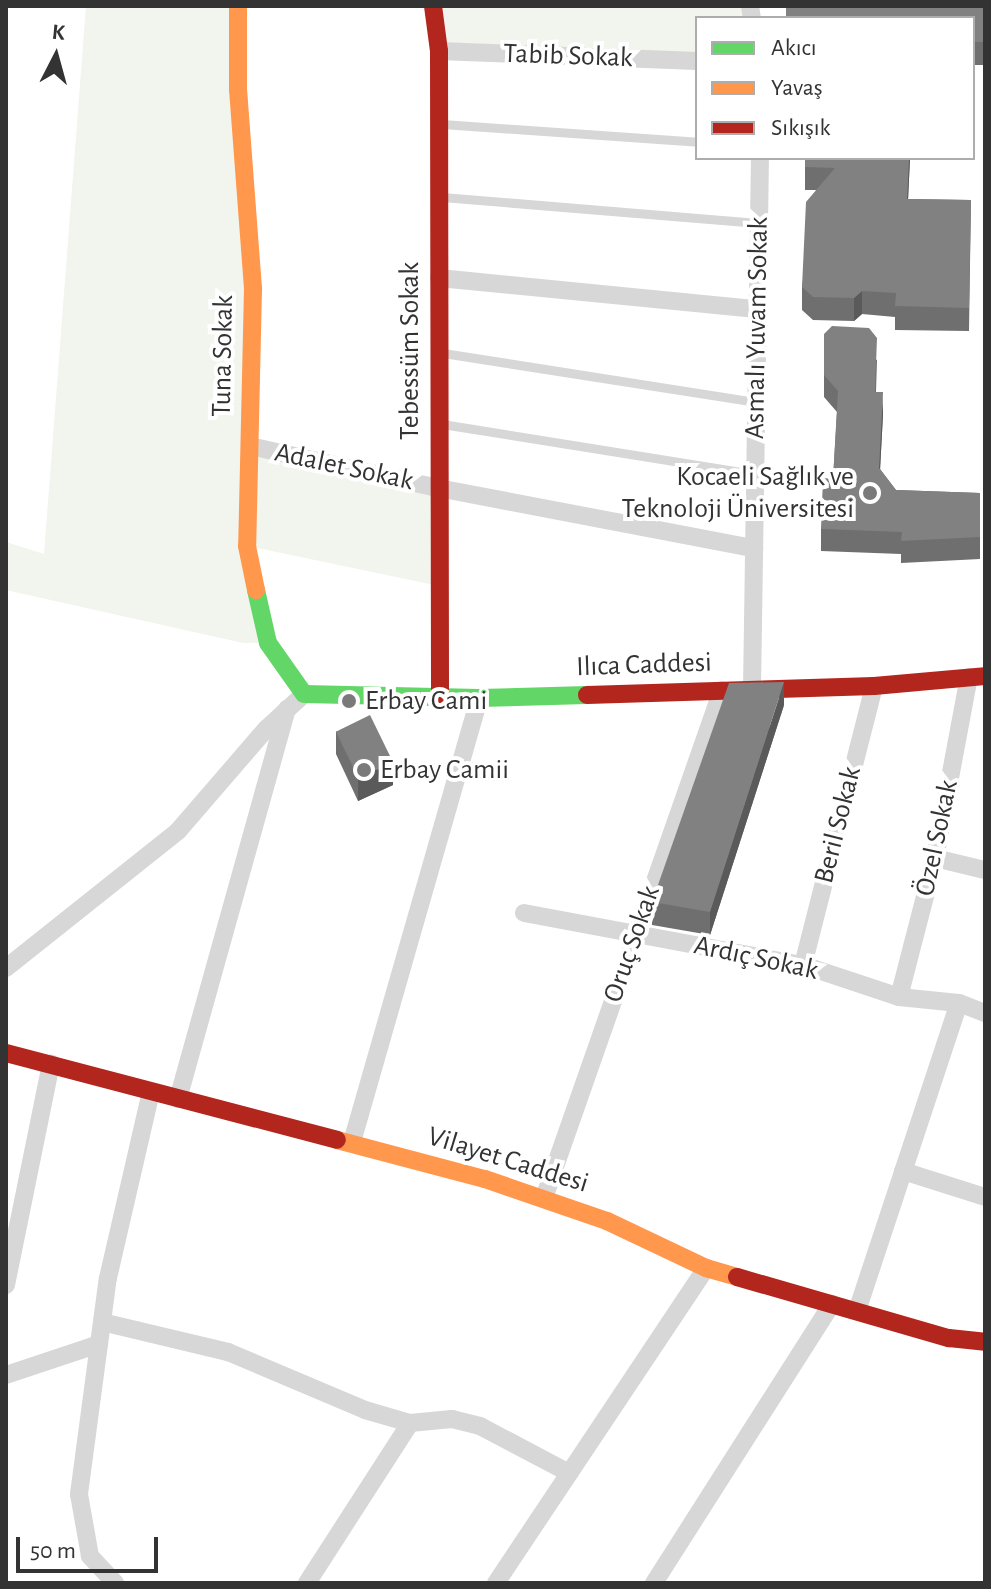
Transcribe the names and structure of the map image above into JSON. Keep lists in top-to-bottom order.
{
  "streets": {
    "street": [
      "Tabib Sokak",
      "Asmalı Yuvam Sokak",
      "Tebessüm Sokak",
      "Tuna Sokak",
      "Adalet Sokak",
      "Ilıca Caddesi",
      "Beril Sokak",
      "Özel Sokak",
      "Oruç Sokak",
      "Ardıç Sokak",
      "Vilayet Caddesi"
    ]
  },
  "crossings": [
    ["Tabib Sokak", "Tebessüm Sokak"],
    ["Asmalı Yuvam Sokak", "Adalet Sokak"],
    ["Asmalı Yuvam Sokak", "Ilıca Caddesi"],
    ["Tebessüm Sokak", "Adalet Sokak"],
    ["Tebessüm Sokak", "Ilıca Caddesi"],
    ["Tuna Sokak", "Adalet Sokak"],
    ["Tuna Sokak", "Ilıca Caddesi"],
    ["Ilıca Caddesi", "Beril Sokak"],
    ["Ilıca Caddesi", "Özel Sokak"],
    ["Ilıca Caddesi", "Oruç Sokak"],
    ["Beril Sokak", "Ardıç Sokak"],
    ["Özel Sokak", "Ardıç Sokak"],
    ["Oruç Sokak", "Ardıç Sokak"],
    ["Oruç Sokak", "Vilayet Caddesi"]
  ],
  "places": ["Kocaeli Sağlık ve Teknoloji Üniversitesi", "Erbay Cami", "Erbay Camii"],
  "legend": ["Akıcı", "Yavaş", "Sıkışık"],
  "scale_bar": "50 m",
  "north": "top"
}
